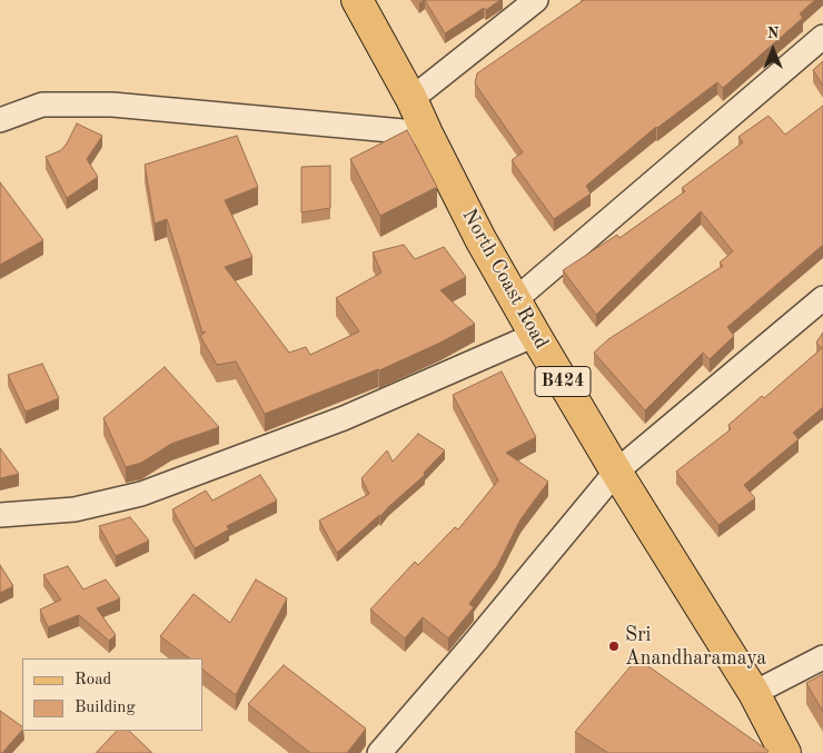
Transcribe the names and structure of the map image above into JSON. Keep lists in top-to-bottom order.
{
  "streets": {
    "main road": ["North Coast Road", "B424"]
  },
  "places": ["Sri Anandharamaya"],
  "legend": ["Road", "Building"],
  "north": "top"
}
